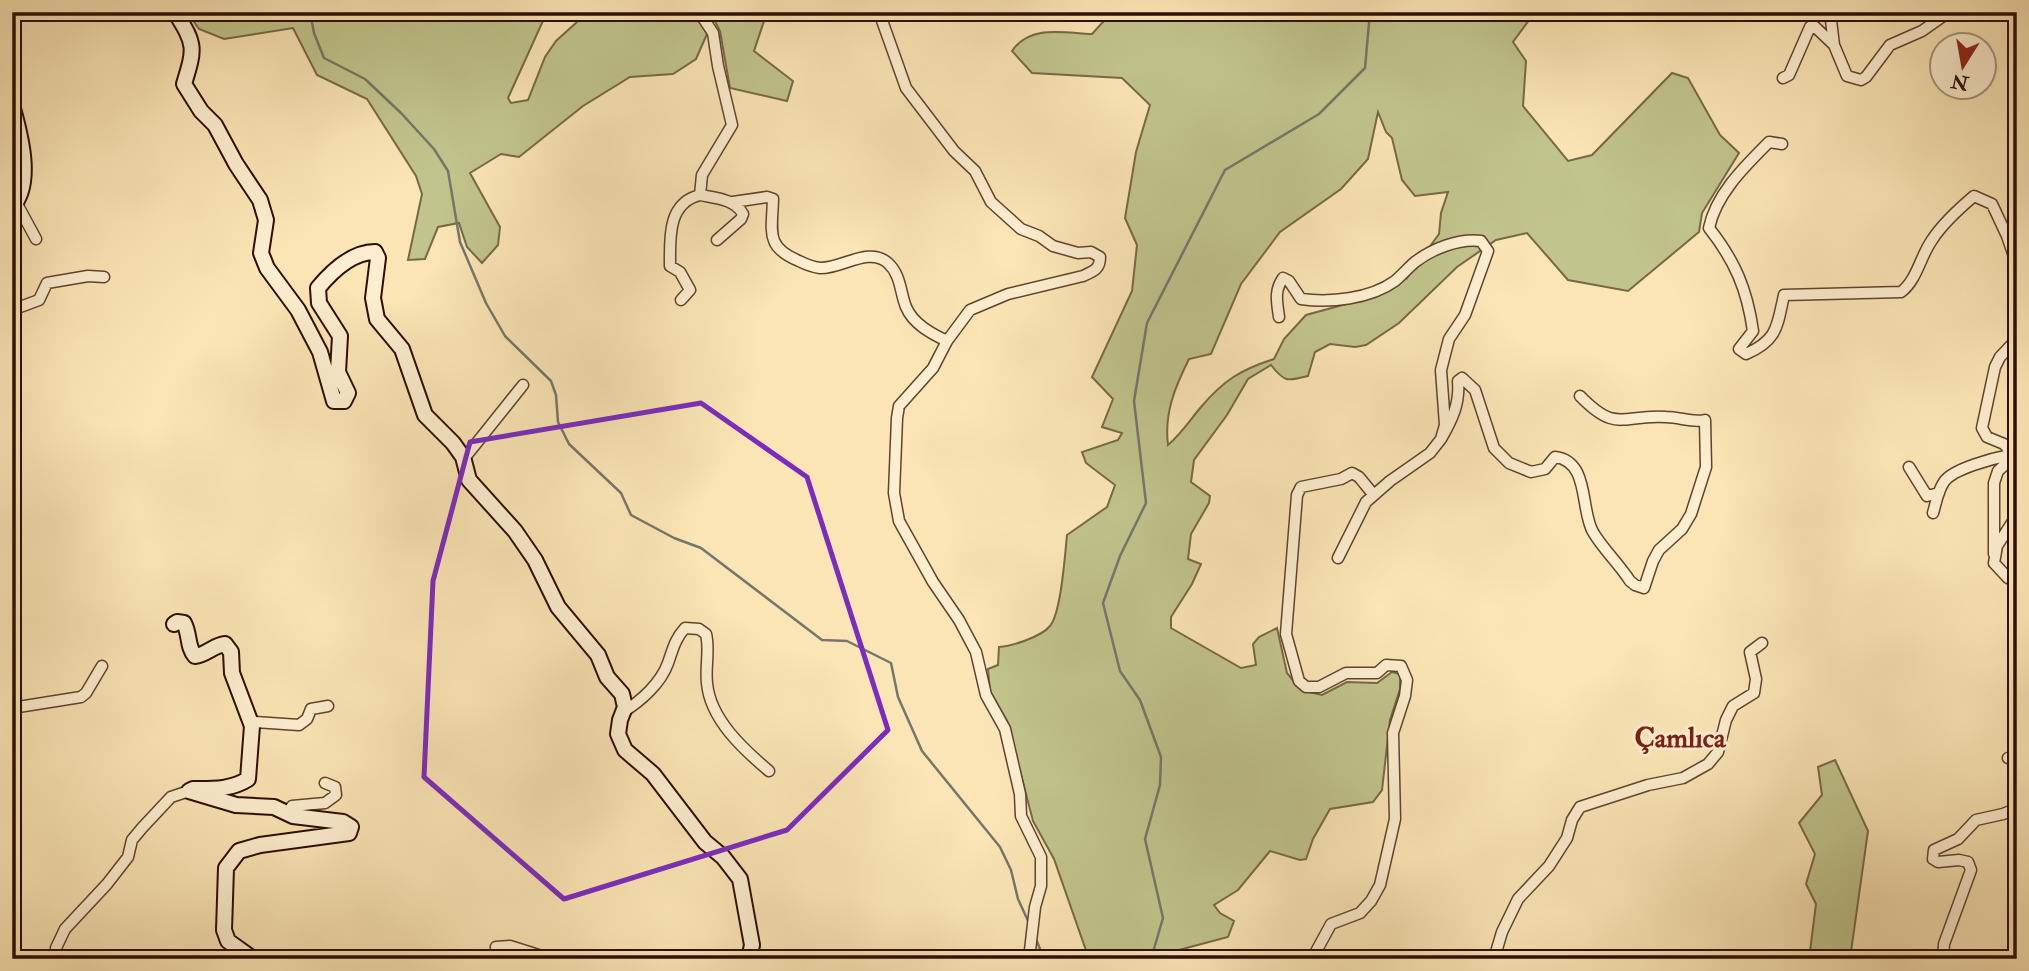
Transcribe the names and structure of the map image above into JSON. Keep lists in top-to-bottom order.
{
  "districts": ["Çamlıca"],
  "north": "bottom"
}
